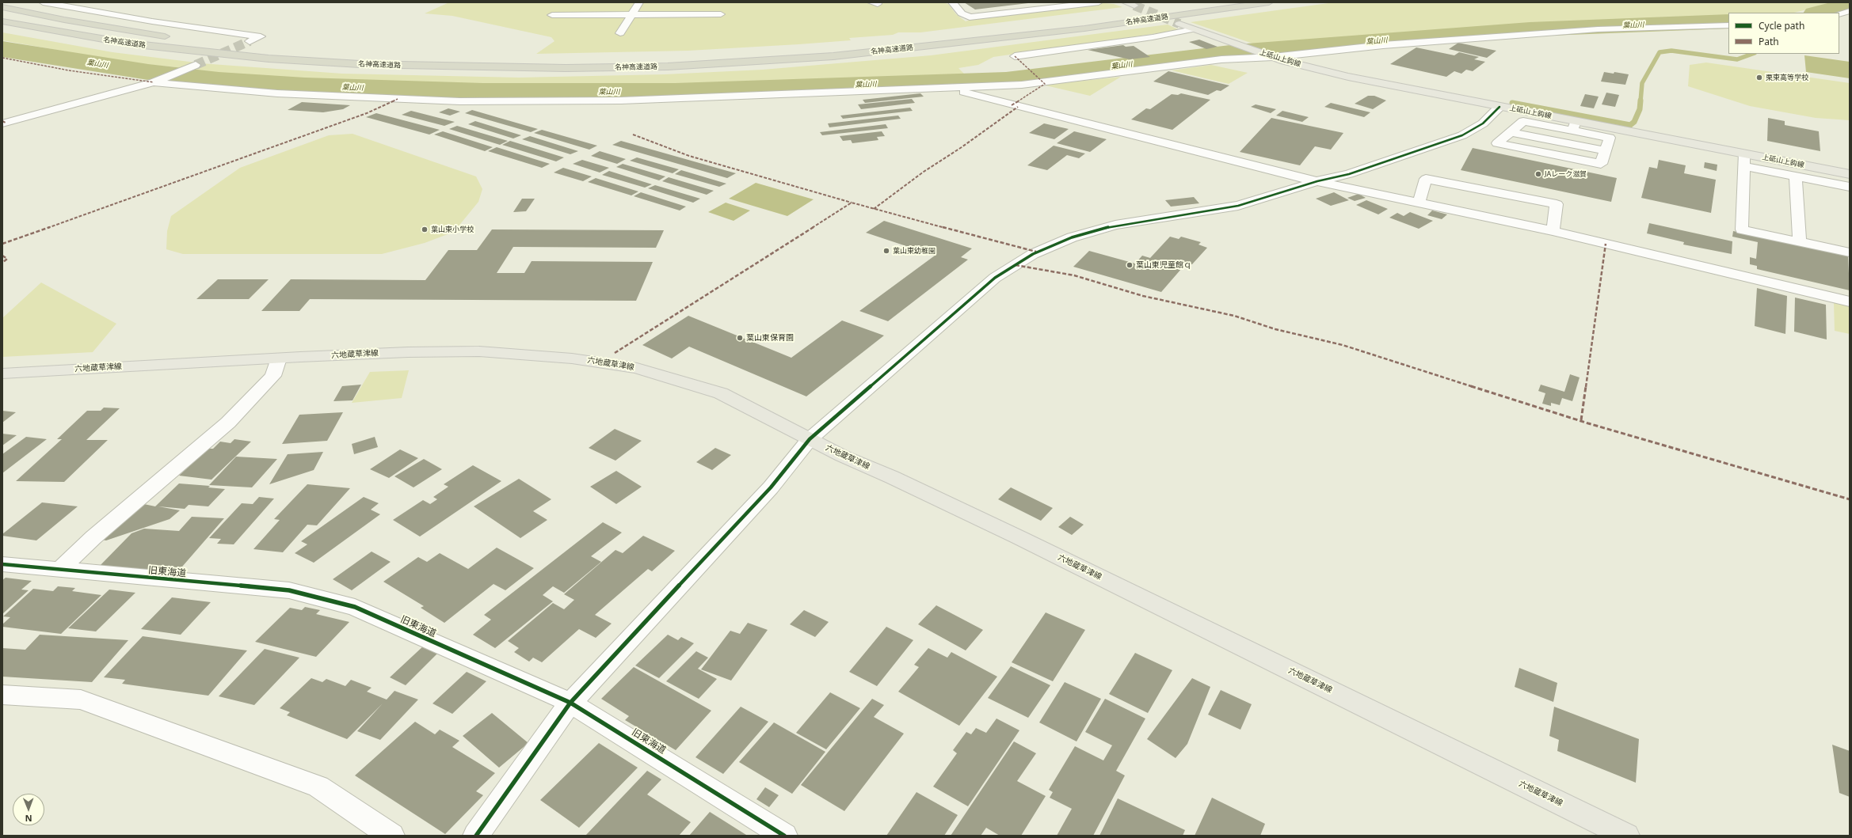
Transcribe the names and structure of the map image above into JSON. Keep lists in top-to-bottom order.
{
  "streets": {
    "highway": ["名神高速道路"],
    "main road": ["上砥山上鈎線", "六地蔵草津線"],
    "street": ["旧東海道"]
  },
  "water": ["葉山川"],
  "places": [
    "栗東高等学校",
    "JAレーク滋賀",
    "葉山東小学校",
    "葉山東幼稚園",
    "葉山東児童館ｑ",
    "葉山東保育園"
  ],
  "legend": ["Cycle path", "Path"],
  "north": "bottom"
}
